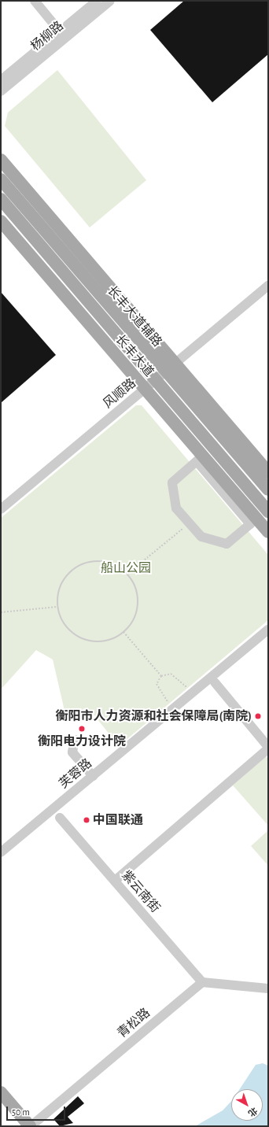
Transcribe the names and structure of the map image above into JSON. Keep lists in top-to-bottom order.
{
  "streets": {
    "main road": ["长丰大道辅路", "长丰大道"],
    "street": [
      "杨柳路",
      "风顺路",
      "芙蓉路",
      "紫云南街",
      "青松路"
    ]
  },
  "crossings": [
    ["长丰大道辅路", "长丰大道"],
    ["长丰大道辅路", "风顺路"],
    ["长丰大道", "风顺路"],
    ["紫云南街", "青松路"]
  ],
  "parks": ["船山公园"],
  "places": ["衡阳市人力资源和社会保障局(南院)", "衡阳电力设计院", "中国联通"],
  "scale_bar": "50 m",
  "north": "bottom right"
}
